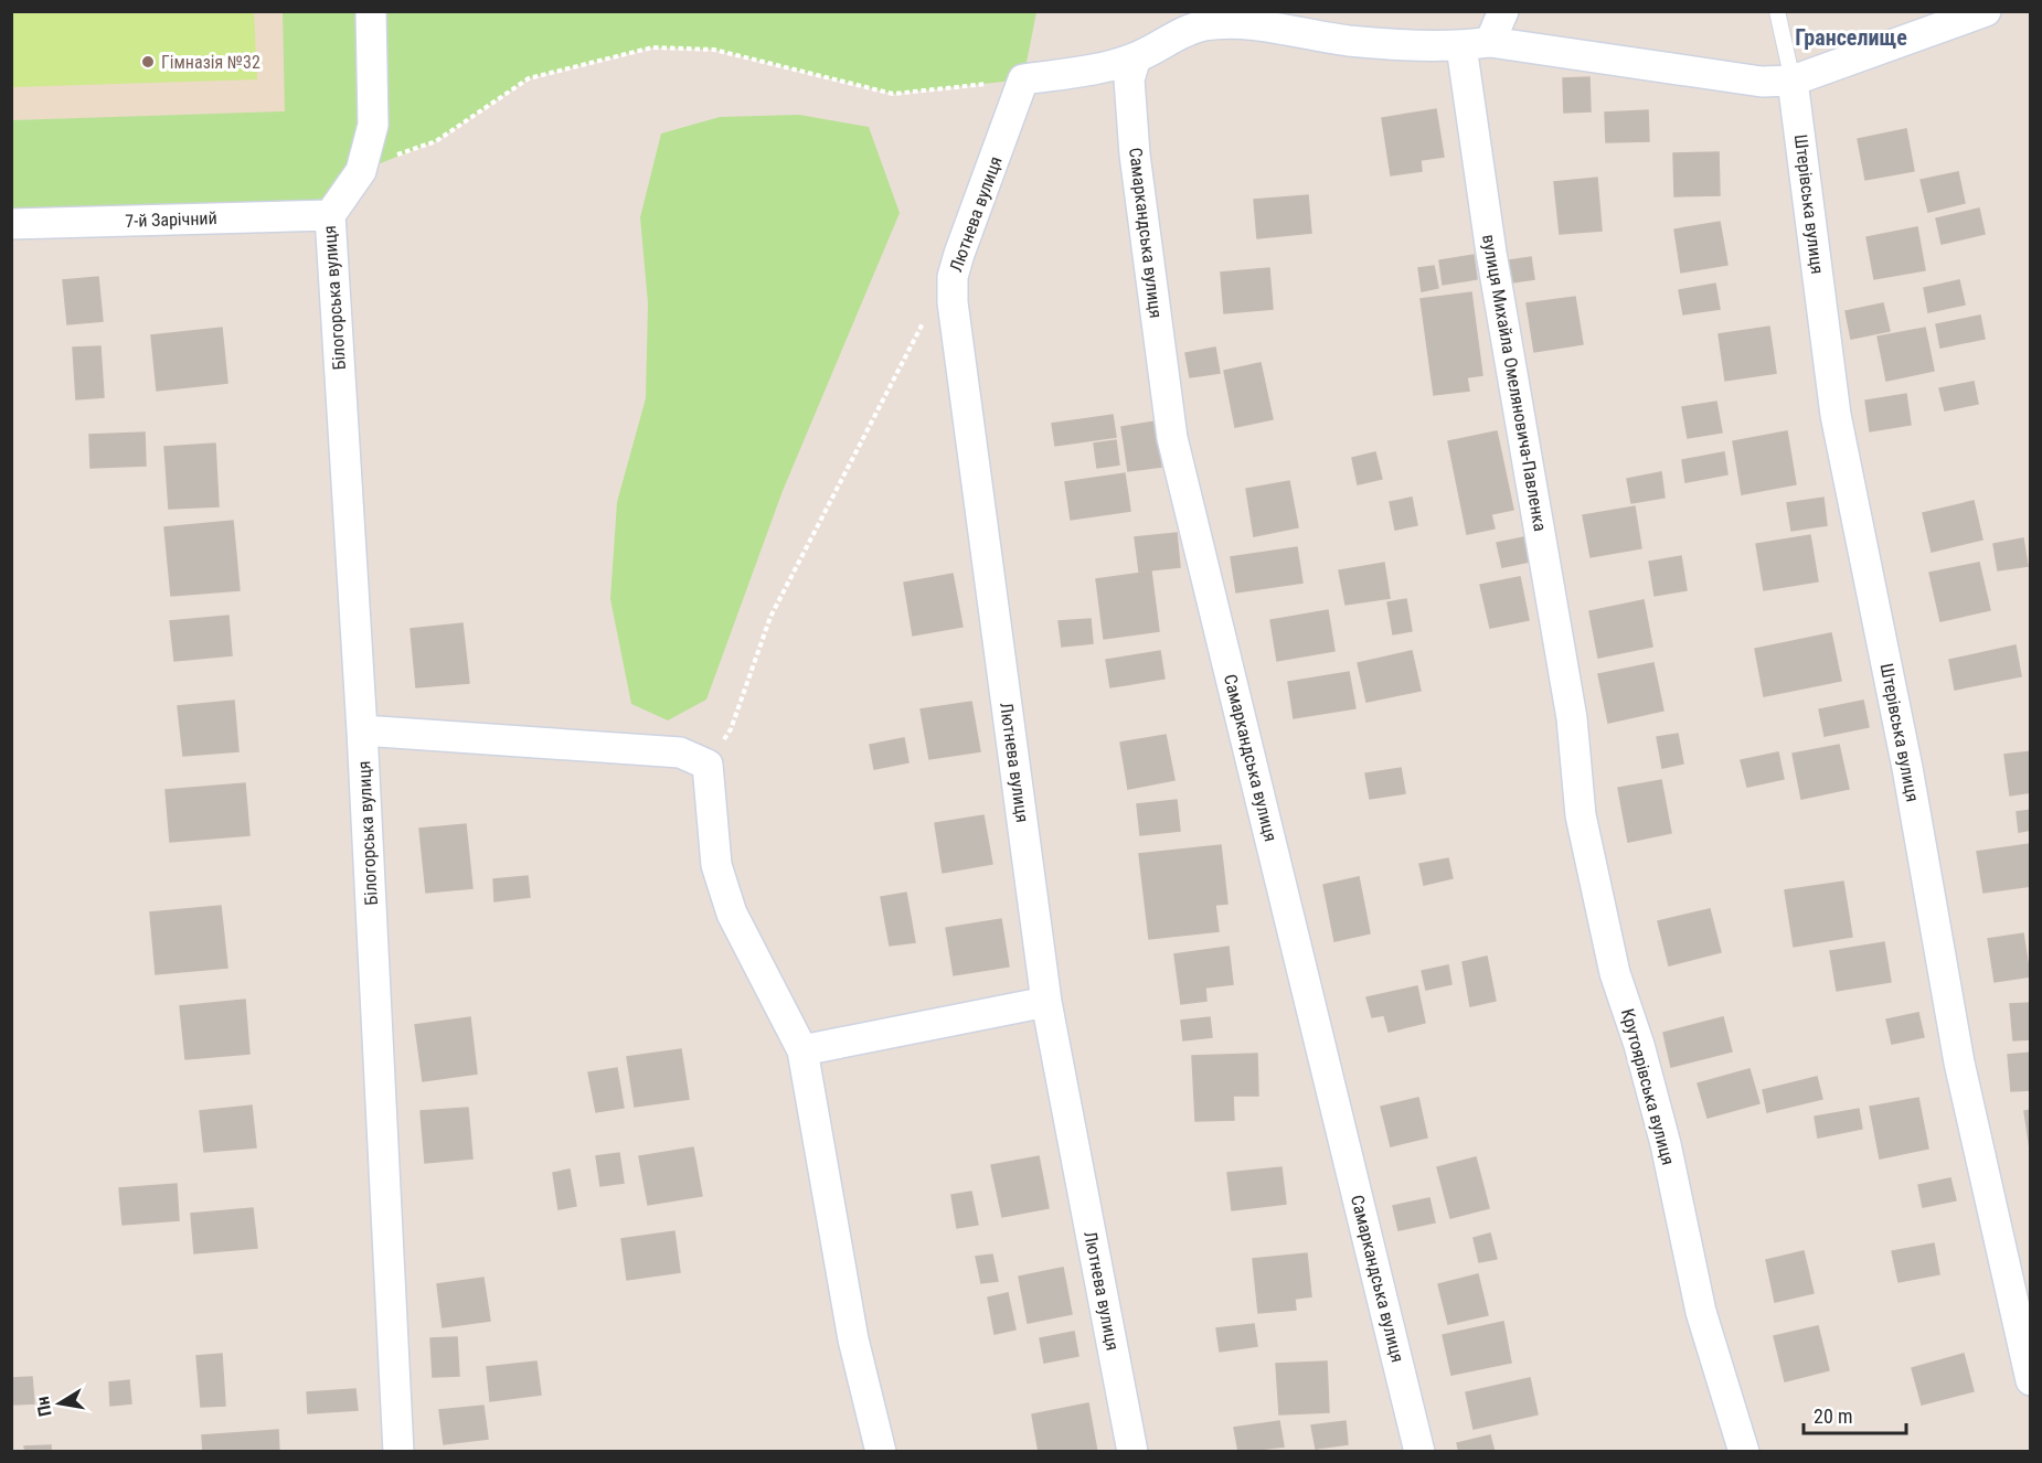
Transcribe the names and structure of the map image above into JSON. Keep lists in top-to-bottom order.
{
  "streets": {
    "street": [
      "Штерівська вулиця",
      "Лютнева вулиця",
      "7-й Зарічний",
      "Самаркандська вулиця",
      "Білогорська вулиця",
      "вулиця Михайла Омеляновича-Павленка",
      "Крутоярівська вулиця"
    ]
  },
  "crossings": [
    ["7-й Зарічний", "Білогорська вулиця"],
    ["вулиця Михайла Омеляновича-Павленка", "Крутоярівська вулиця"]
  ],
  "districts": ["Гранселище"],
  "places": ["Гімназія №32"],
  "scale_bar": "20 m",
  "north": "left"
}
